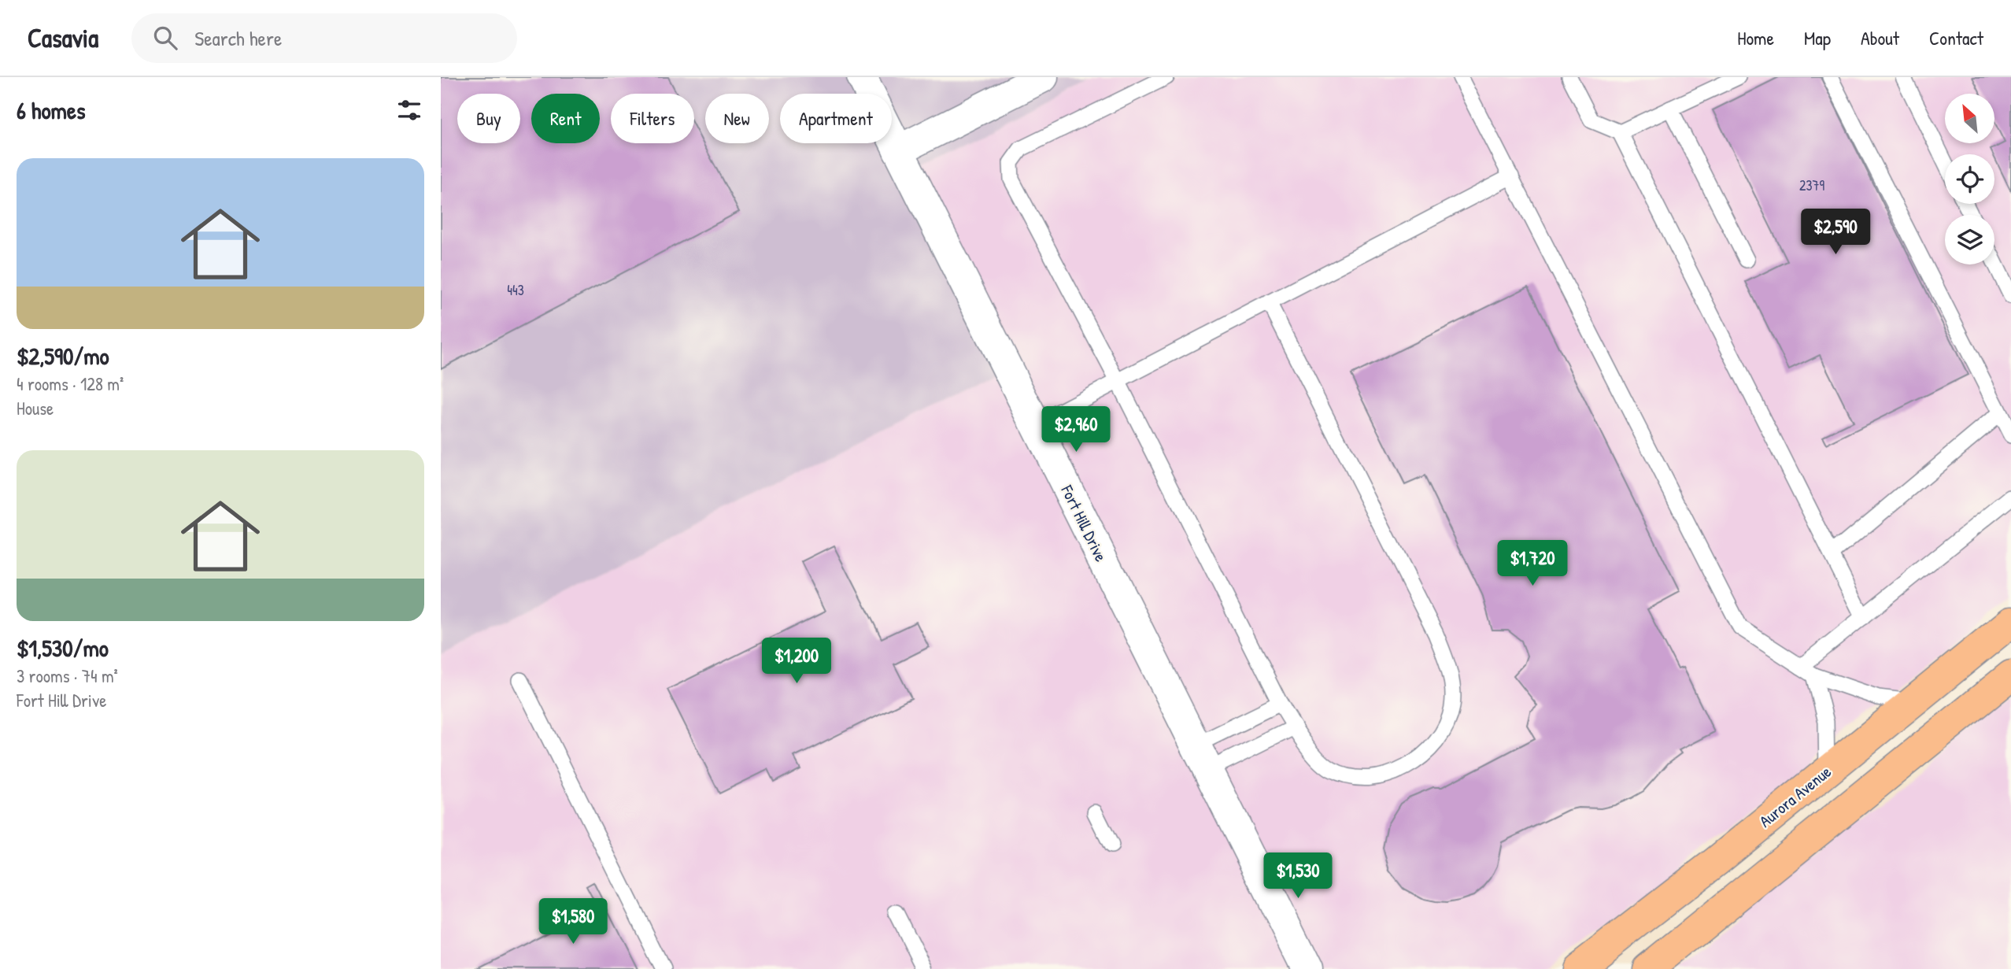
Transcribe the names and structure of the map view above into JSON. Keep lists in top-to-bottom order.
{
  "streets": {
    "main road": ["Aurora Avenue"],
    "street": ["Fort Hill Drive"]
  },
  "house_numbers": ["2379", "443"],
  "north": "top left",
  "page": {
    "header": "Casavia",
    "search": "Search here",
    "nav": [
      "Home",
      "Map",
      "About",
      "Contact"
    ],
    "heading": "6 homes",
    "chip": [
      "Buy",
      "Rent",
      "Filters",
      "New",
      "Apartment"
    ],
    "list": [
      {
        "name": "$2,590/mo",
        "note": "4 rooms · 128 m² · House"
      },
      {
        "name": "$1,530/mo",
        "note": "3 rooms · 74 m² · Fort Hill Drive"
      }
    ],
    "price": [
      "$2,590",
      "$2,960",
      "$1,720",
      "$1,200",
      "$1,530",
      "$1,580"
    ]
  }
}
